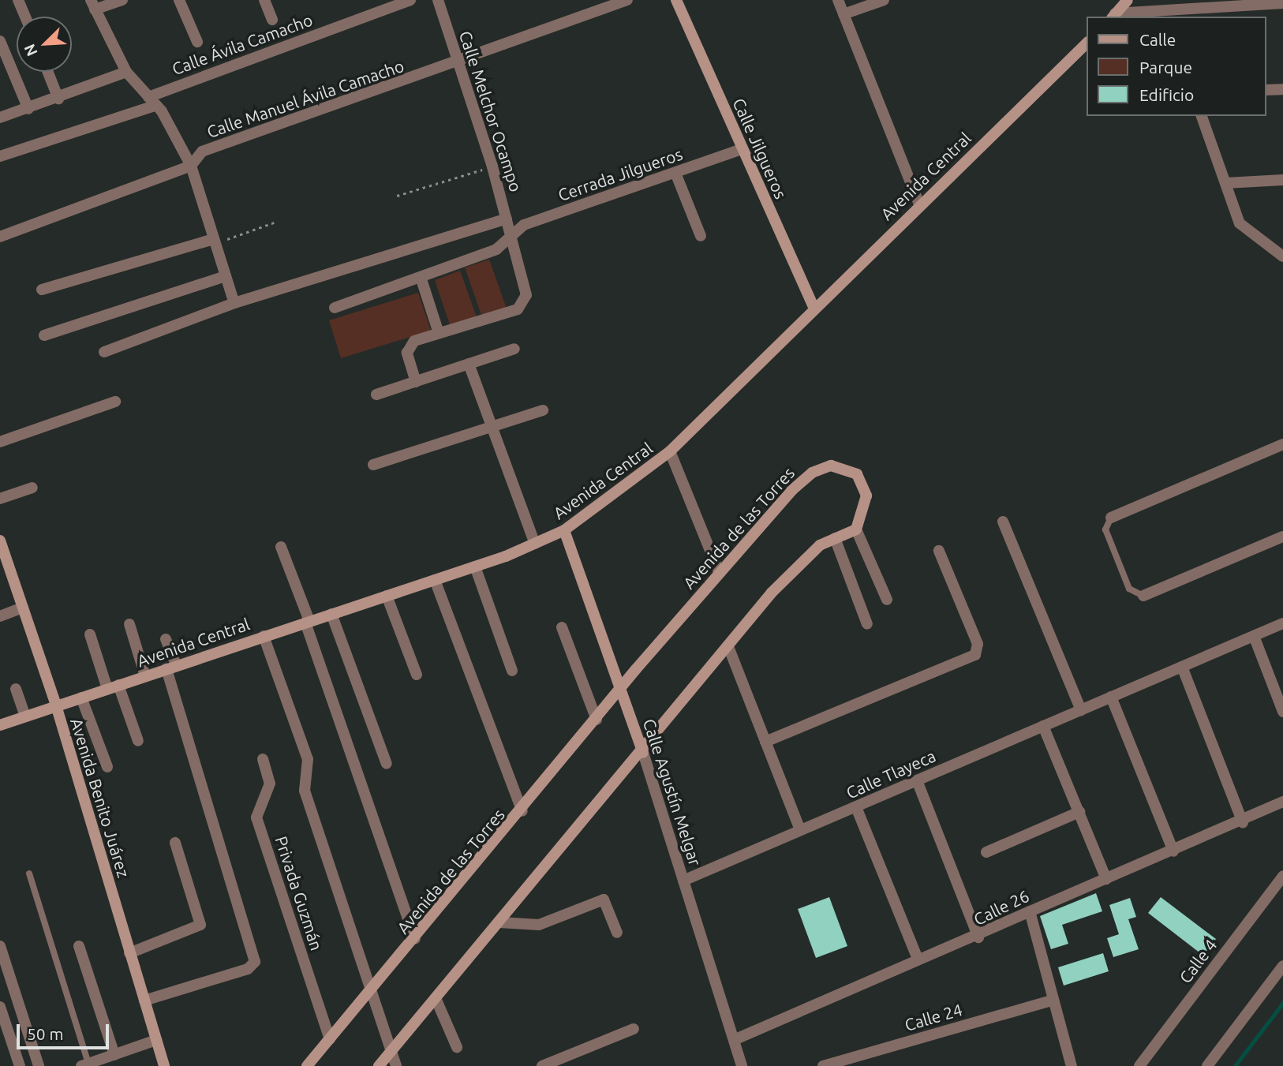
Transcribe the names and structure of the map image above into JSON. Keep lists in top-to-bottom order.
{
  "streets": {
    "main road": [
      "Calle Jilgueros",
      "Avenida Central",
      "Avenida de las Torres",
      "Calle Agustín Melgar",
      "Avenida Benito Juárez"
    ],
    "street": [
      "Calle Ávila Camacho",
      "Calle Manuel Ávila Camacho",
      "Calle Melchor Ocampo",
      "Cerrada Jilgueros",
      "Calle Tlayeca",
      "Privada Guzmán",
      "Calle 26",
      "Calle 4",
      "Calle 24"
    ]
  },
  "crossings": [
    ["Calle Manuel Ávila Camacho", "Calle Melchor Ocampo"],
    ["Calle Melchor Ocampo", "Cerrada Jilgueros"],
    ["Calle Jilgueros", "Cerrada Jilgueros"],
    ["Calle Jilgueros", "Avenida Central"],
    ["Avenida Central", "Calle Agustín Melgar"],
    ["Avenida Central", "Avenida Benito Juárez"],
    ["Avenida de las Torres", "Calle Agustín Melgar"],
    ["Avenida de las Torres", "Privada Guzmán"],
    ["Calle Tlayeca", "Calle Agustín Melgar"],
    ["Calle Agustín Melgar", "Calle 26"]
  ],
  "legend": ["Calle", "Parque", "Edificio"],
  "scale_bar": "50 m",
  "north": "bottom left"
}
